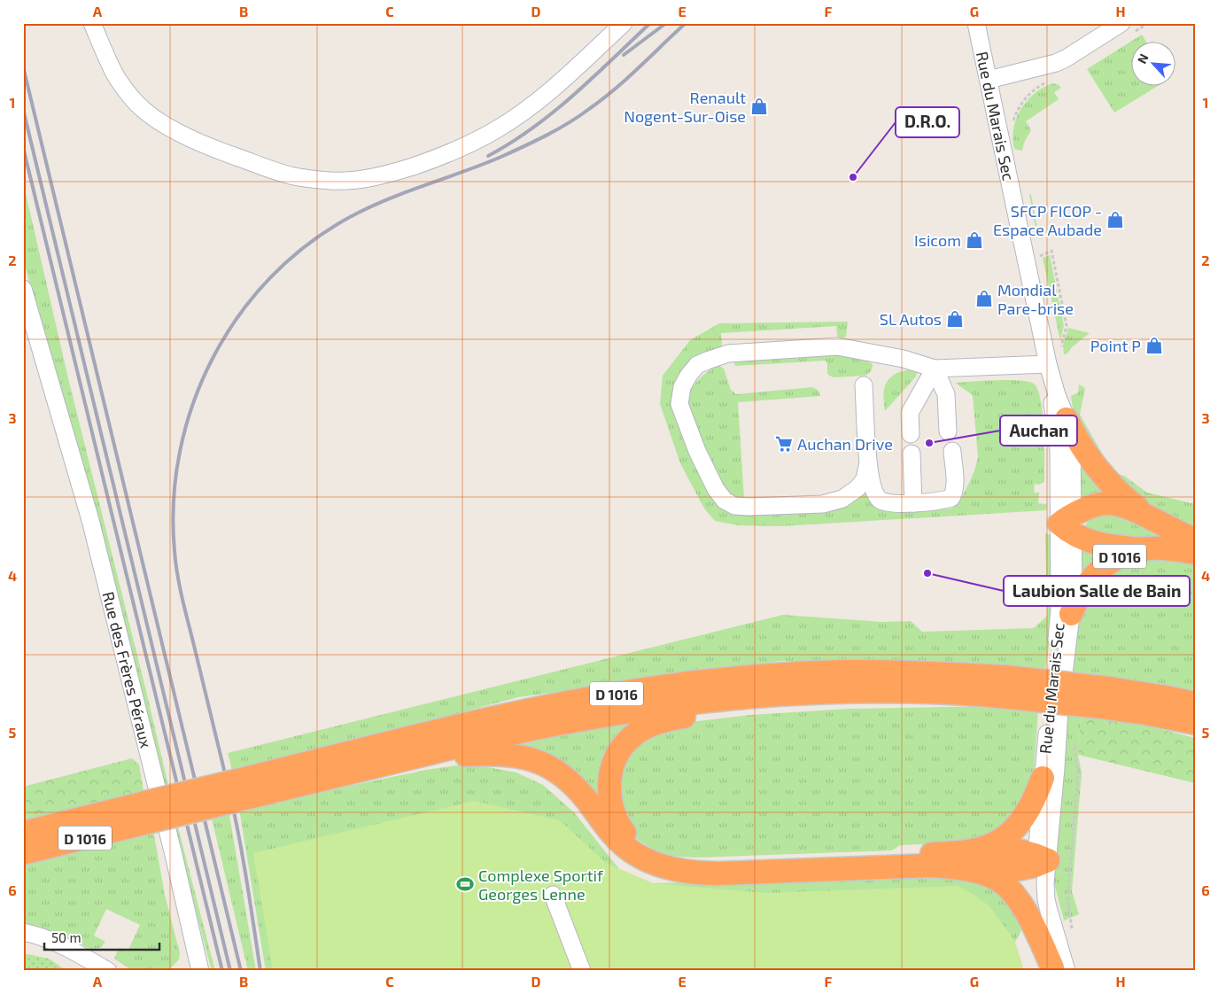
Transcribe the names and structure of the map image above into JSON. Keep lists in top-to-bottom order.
{
  "streets": {
    "highway": ["D 1016"],
    "street": ["Rue du Marais Sec", "Rue des Frères Péraux"]
  },
  "crossings": [
    ["Rue du Marais Sec", "D 1016"]
  ],
  "places": {
    "shop": [
      "Renault Nogent-Sur-Oise",
      "SFCP FICOP - Espace Aubade",
      "Isicom",
      "Mondial Pare-brise",
      "SL Autos",
      "Point P"
    ],
    "other": ["D.R.O.", "Auchan", "Laubion Salle de Bain"],
    "supermarket": ["Auchan Drive"],
    "sports": ["Complexe Sportif Georges Lenne"]
  },
  "scale_bar": "50 m",
  "north": "top left",
  "grid": {
    "columns": [
      "A",
      "B",
      "C",
      "D",
      "E",
      "F",
      "G",
      "H"
    ],
    "rows": [
      "1",
      "2",
      "3",
      "4",
      "5",
      "6"
    ]
  }
}
